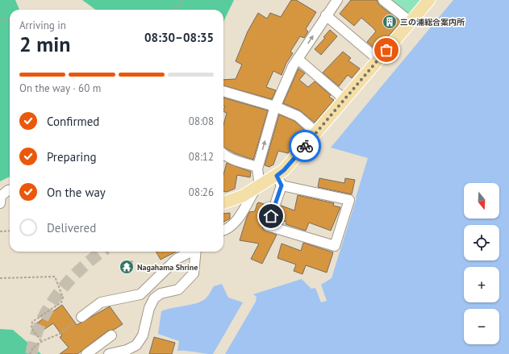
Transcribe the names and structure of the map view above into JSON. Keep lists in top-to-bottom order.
{
  "places": {
    "building": ["三の浦総合案内所"],
    "temple": ["Nagahama Shrine"]
  },
  "north": "bottom",
  "page": {
    "heading": ["2 min", "Arriving in", "08:30–08:35"],
    "bar": "On the way · 60 m",
    "list": [
      ["Confirmed", "08:08"],
      ["Preparing", "08:12"],
      ["On the way", "08:26"],
      "Delivered"
    ],
    "map_buttons": ["+", "−"]
  }
}
